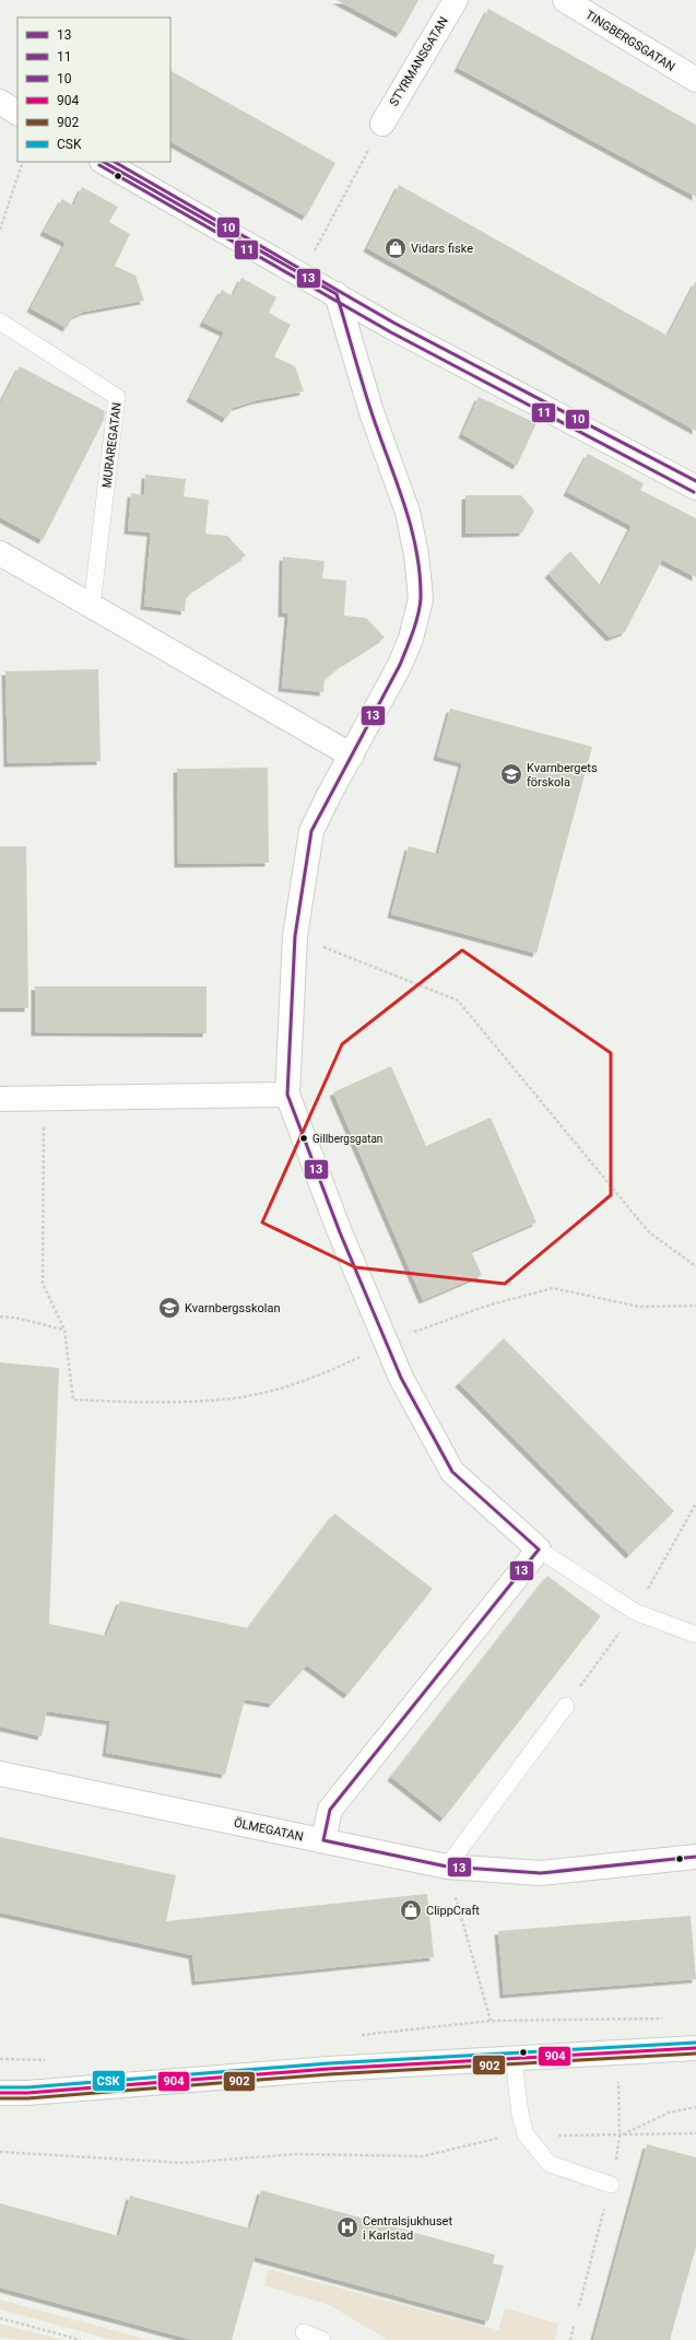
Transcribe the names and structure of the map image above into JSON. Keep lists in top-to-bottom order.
{
  "streets": {
    "street": ["TINGBERGSGATAN", "STYRMANSGATAN", "ÖLMEGATAN"],
    "lane": ["MURAREGATAN"]
  },
  "places": {
    "shop": ["Vidars fiske", "ClippCraft"],
    "school or university": ["Kvarnbergets förskola", "Kvarnbergsskolan"],
    "other": ["Gillbergsgatan"],
    "hospital": ["Centralsjukhuset i Karlstad"]
  },
  "lines": [
    "transit line 13",
    "transit line 10",
    "transit line 11",
    "transit line CSK",
    "transit line 904",
    "transit line 902"
  ],
  "legend": [
    "13",
    "11",
    "10",
    "904",
    "902",
    "CSK"
  ]
}
